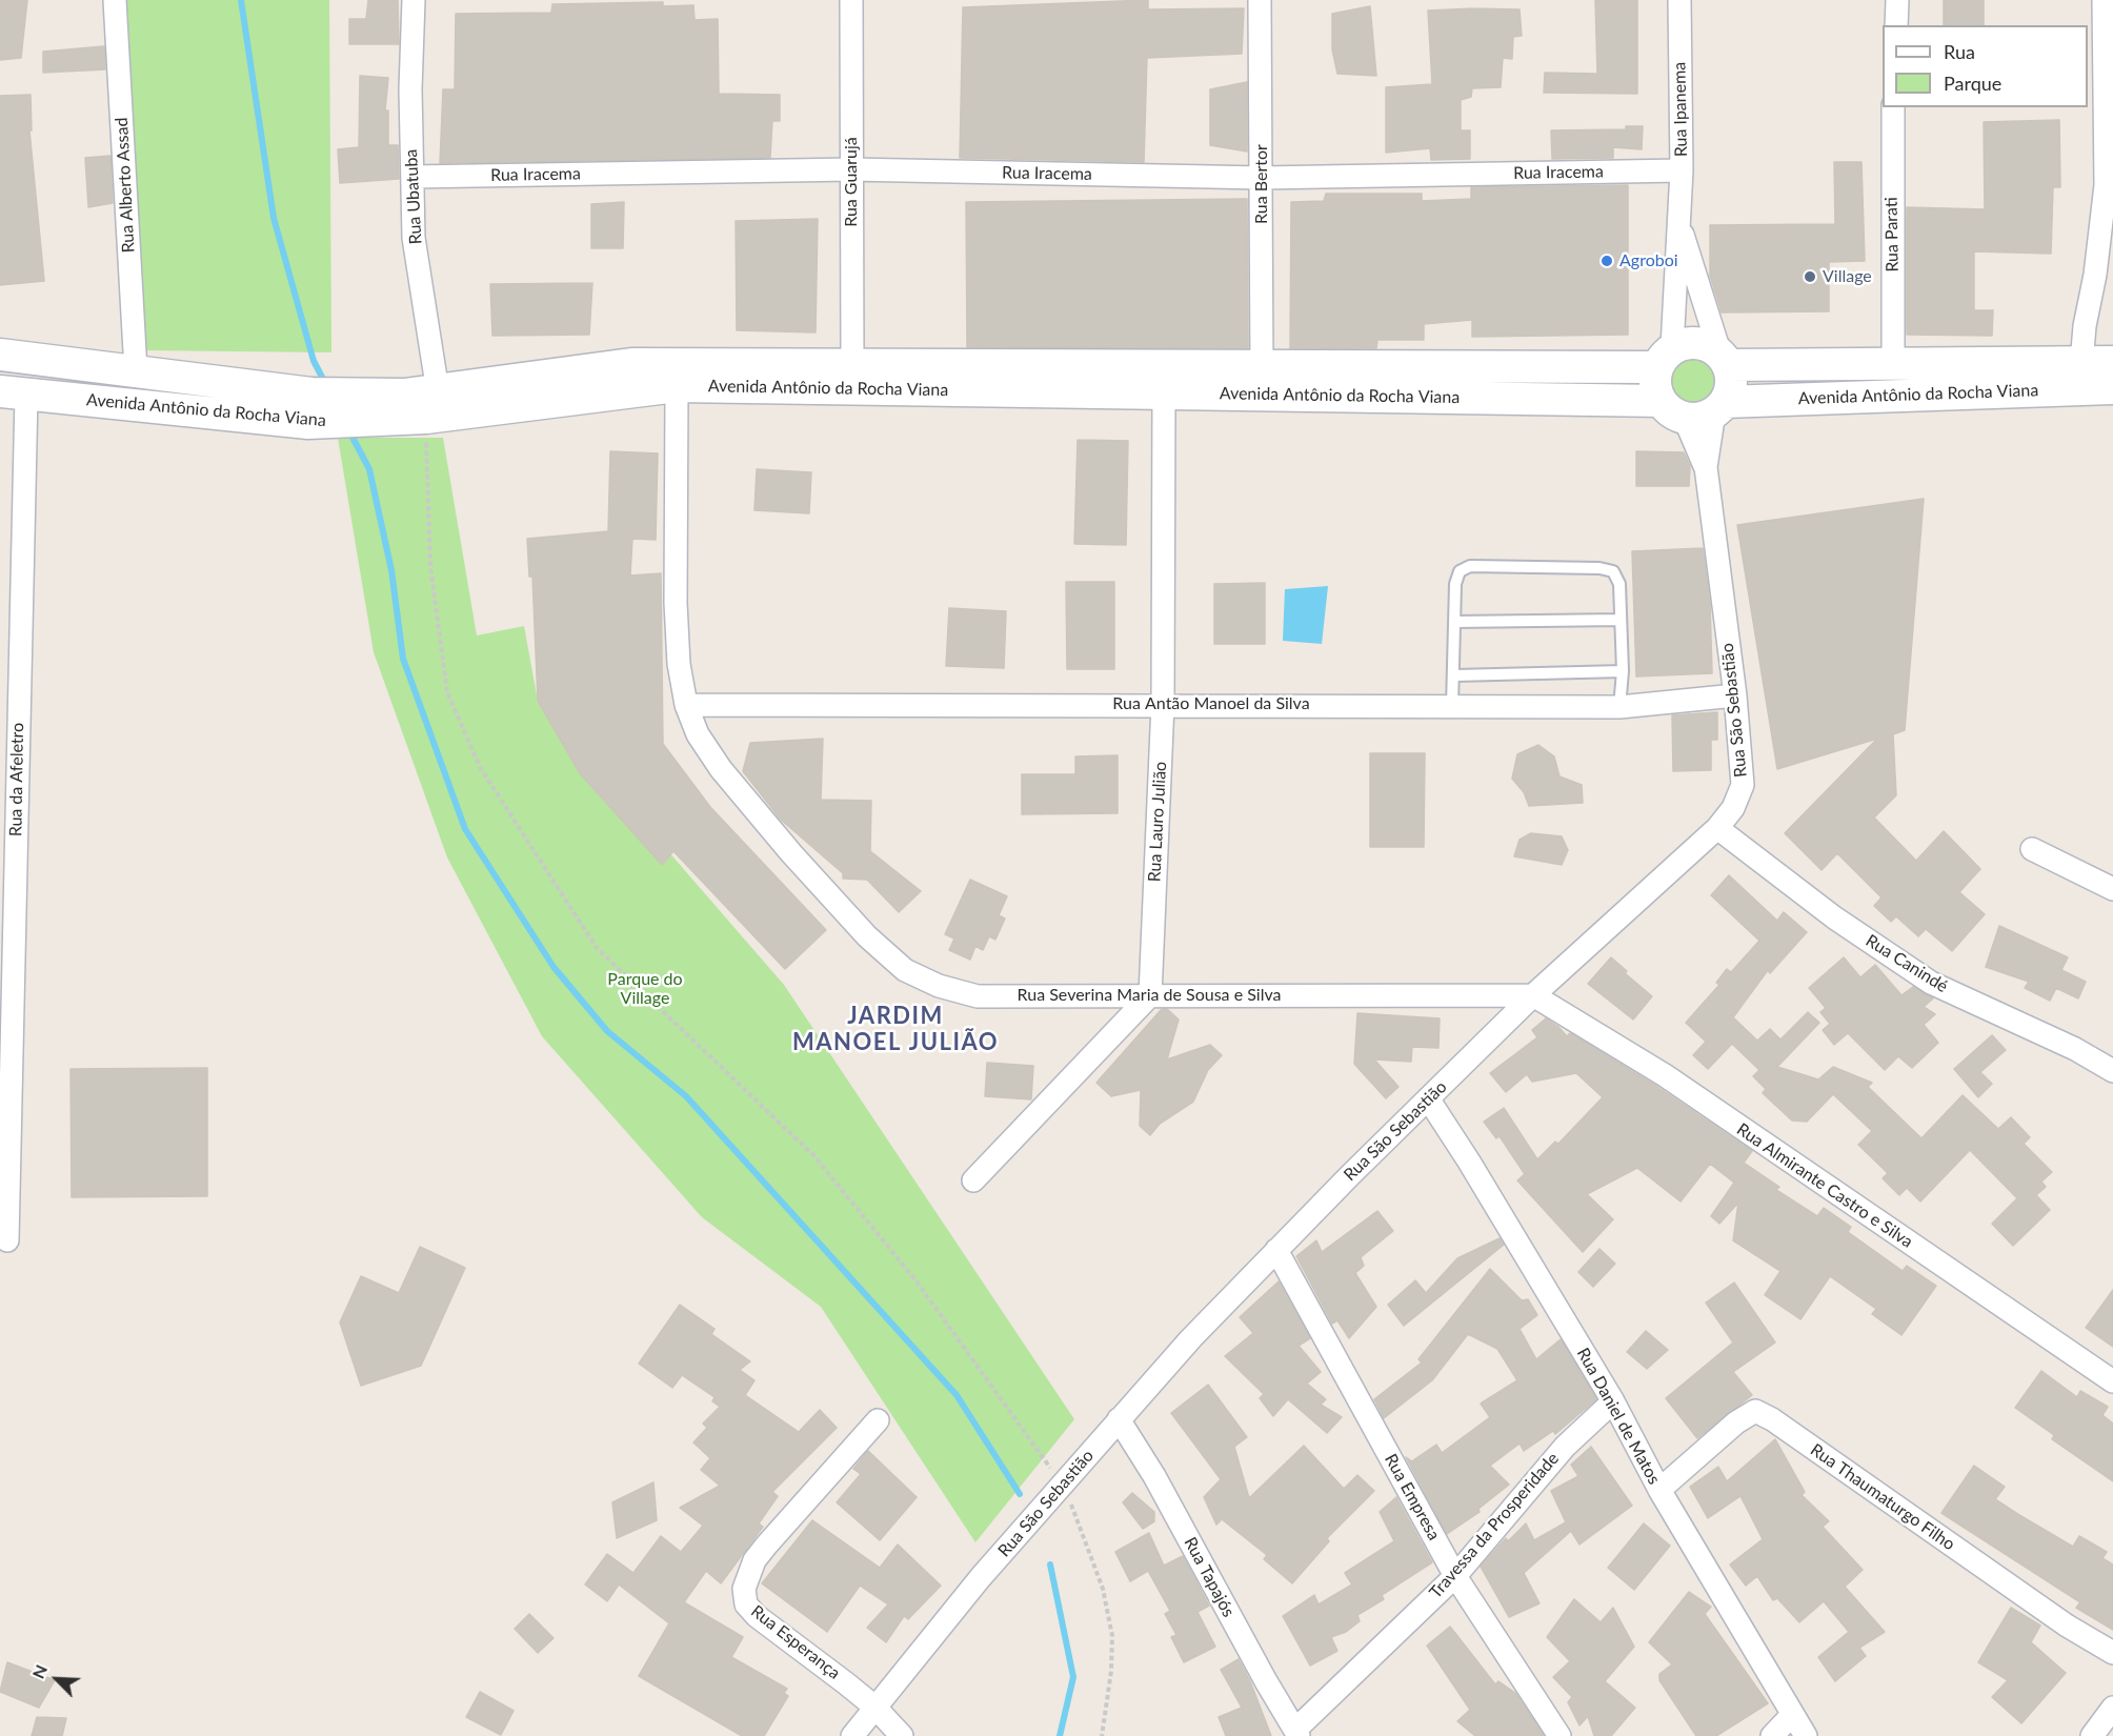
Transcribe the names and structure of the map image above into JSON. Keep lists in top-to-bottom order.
{
  "streets": {
    "main road": ["Avenida Antônio da Rocha Viana"],
    "street": [
      "Rua Ipanema",
      "Rua Iracema",
      "Rua Guarujá",
      "Rua Bertor",
      "Rua Alberto Assad",
      "Rua Ubatuba",
      "Rua Parati",
      "Rua Antão Manoel da Silva",
      "Rua São Sebastião",
      "Rua da Afeletro",
      "Rua Lauro Julião",
      "Rua Canindé",
      "Rua Severina Maria de Sousa e Silva",
      "Rua Almirante Castro e Silva",
      "Rua Daniel de Matos",
      "Rua Empresa",
      "Rua Thaumaturgo Filho",
      "Travessa da Prosperidade",
      "Rua Tapajós",
      "Rua Esperança"
    ]
  },
  "crossings": [
    ["Rua Ipanema", "Rua Iracema"],
    ["Rua Ipanema", "Avenida Antônio da Rocha Viana"],
    ["Rua Ipanema", "Rua São Sebastião"],
    ["Rua Iracema", "Rua Guarujá"],
    ["Rua Iracema", "Rua Bertor"],
    ["Rua Iracema", "Rua Ubatuba"],
    ["Rua Guarujá", "Avenida Antônio da Rocha Viana"],
    ["Rua Bertor", "Avenida Antônio da Rocha Viana"],
    ["Rua Alberto Assad", "Avenida Antônio da Rocha Viana"],
    ["Rua Ubatuba", "Avenida Antônio da Rocha Viana"],
    ["Rua Parati", "Avenida Antônio da Rocha Viana"],
    ["Avenida Antônio da Rocha Viana", "Rua São Sebastião"],
    ["Avenida Antônio da Rocha Viana", "Rua da Afeletro"],
    ["Avenida Antônio da Rocha Viana", "Rua Lauro Julião"],
    ["Avenida Antônio da Rocha Viana", "Rua Severina Maria de Sousa e Silva"],
    ["Rua Antão Manoel da Silva", "Rua São Sebastião"],
    ["Rua Antão Manoel da Silva", "Rua Lauro Julião"],
    ["Rua Antão Manoel da Silva", "Rua Severina Maria de Sousa e Silva"],
    ["Rua São Sebastião", "Rua Canindé"],
    ["Rua São Sebastião", "Rua Severina Maria de Sousa e Silva"],
    ["Rua São Sebastião", "Rua Almirante Castro e Silva"],
    ["Rua São Sebastião", "Rua Daniel de Matos"],
    ["Rua São Sebastião", "Rua Empresa"],
    ["Rua São Sebastião", "Rua Tapajós"],
    ["Rua São Sebastião", "Rua Esperança"],
    ["Rua Lauro Julião", "Rua Severina Maria de Sousa e Silva"],
    ["Rua Severina Maria de Sousa e Silva", "Rua Almirante Castro e Silva"],
    ["Rua Daniel de Matos", "Rua Thaumaturgo Filho"],
    ["Rua Daniel de Matos", "Travessa da Prosperidade"],
    ["Rua Empresa", "Travessa da Prosperidade"],
    ["Travessa da Prosperidade", "Rua Tapajós"]
  ],
  "districts": ["JARDIM MANOEL JULIÃO"],
  "parks": ["Parque do Village"],
  "places": ["Agroboi", "Village"],
  "legend": ["Rua", "Parque"],
  "north": "top left"
}
